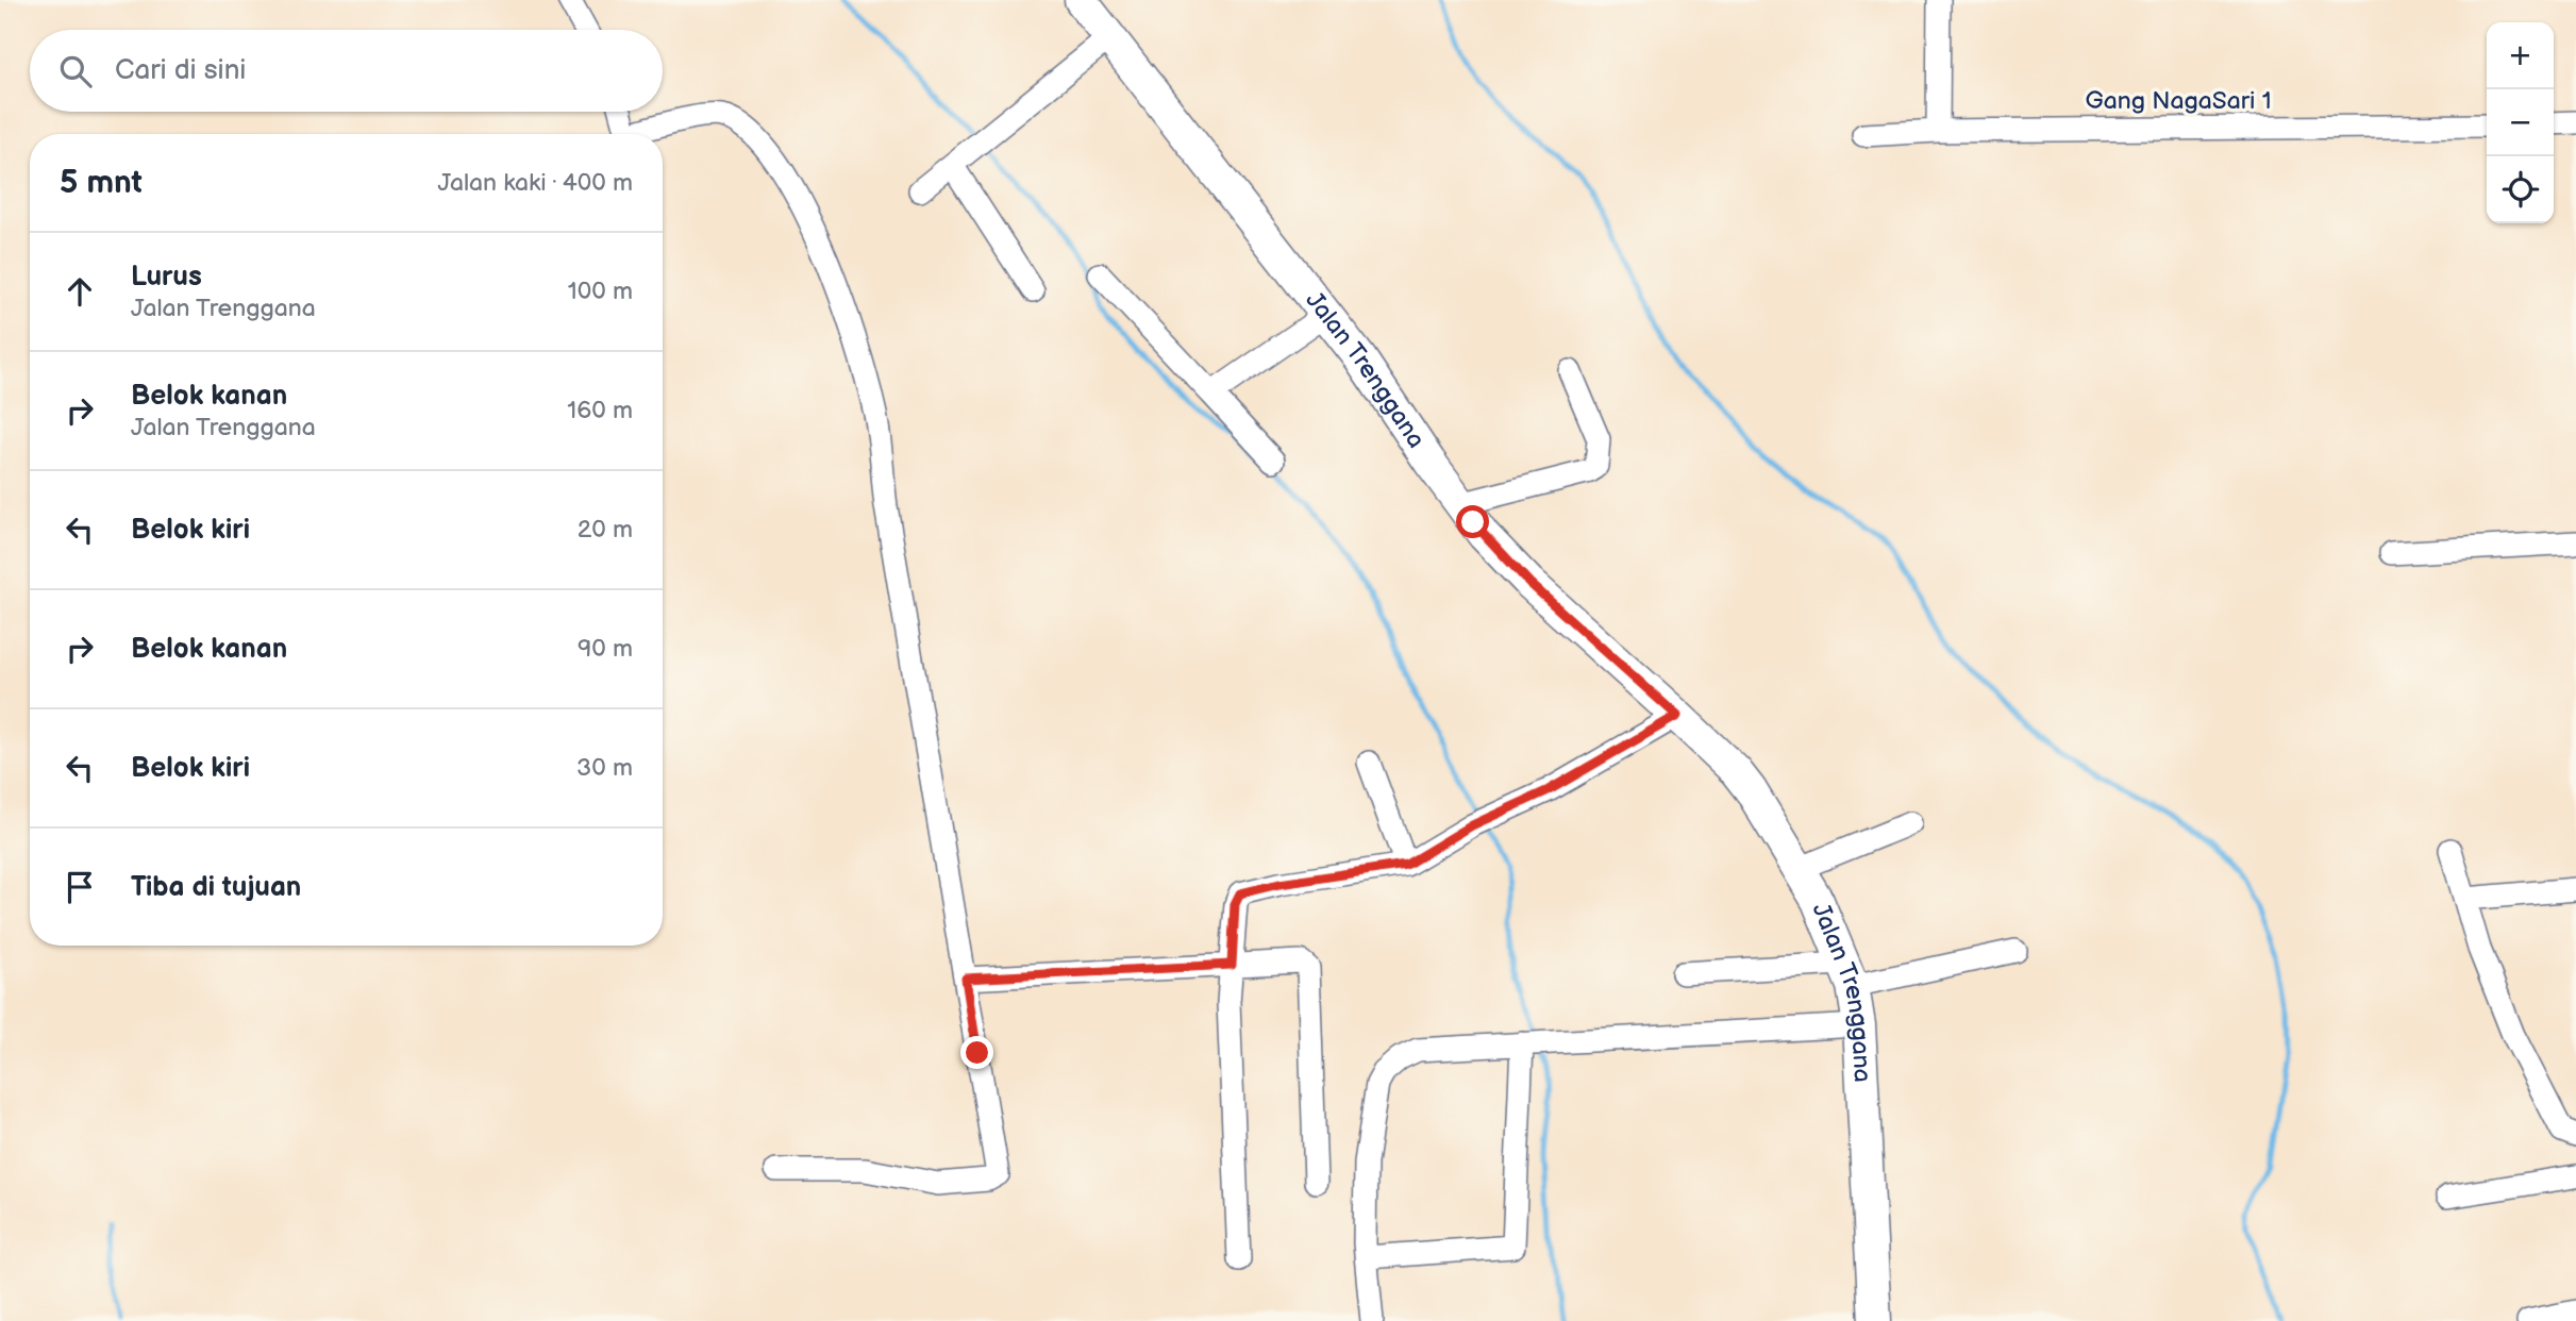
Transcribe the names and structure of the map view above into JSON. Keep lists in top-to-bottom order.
{
  "streets": {
    "main road": ["Jalan Trenggana"],
    "street": ["Gang NagaSari 1"]
  },
  "page": {
    "map_buttons": ["+", "−"],
    "search": "Cari di sini",
    "heading": ["5 mnt", "Jalan kaki · 400 m"],
    "list": [
      ["Lurus", "Jalan Trenggana", "100 m"],
      ["Belok kanan", "Jalan Trenggana", "160 m"],
      ["Belok kiri", "20 m"],
      ["Belok kanan", "90 m"],
      ["Belok kiri", "30 m"],
      "Tiba di tujuan"
    ]
  }
}
